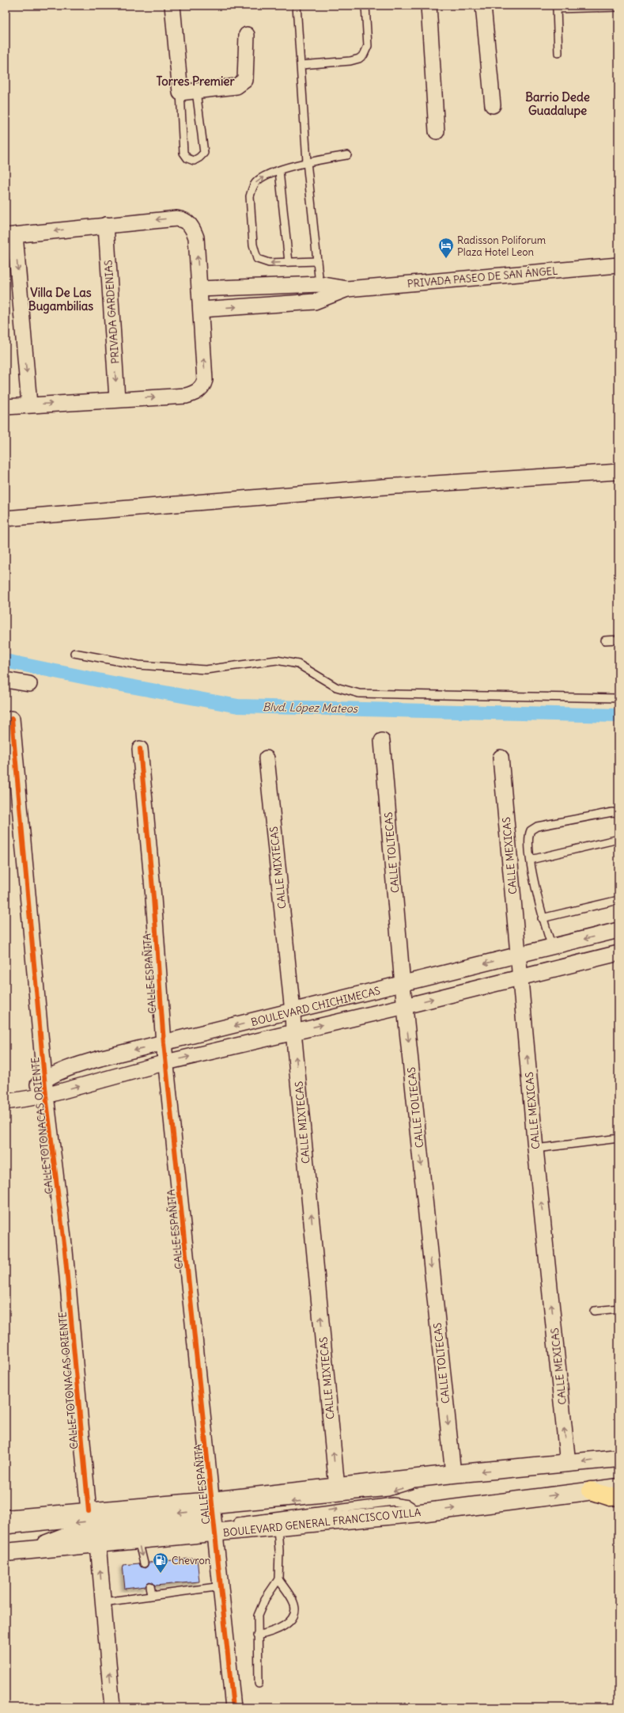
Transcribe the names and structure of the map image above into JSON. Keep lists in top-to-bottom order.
{
  "streets": {
    "main road": ["BOULEVARD GENERAL FRANCISCO VILLA"],
    "street": [
      "PRIVADA PASEO DE SAN ÁNGEL",
      "PRIVADA GARDENIAS",
      "CALLE TOLTECAS",
      "CALLE MEXICAS",
      "CALLE MIXTECAS",
      "CALLE ESPAÑITA",
      "BOULEVARD CHICHIMECAS",
      "CALLE TOTONACAS ORIENTE"
    ]
  },
  "crossings": [
    ["CALLE TOLTECAS", "BOULEVARD CHICHIMECAS"],
    ["CALLE TOLTECAS", "BOULEVARD GENERAL FRANCISCO VILLA"],
    ["CALLE MEXICAS", "BOULEVARD CHICHIMECAS"],
    ["CALLE MEXICAS", "BOULEVARD GENERAL FRANCISCO VILLA"],
    ["CALLE MIXTECAS", "BOULEVARD CHICHIMECAS"],
    ["CALLE MIXTECAS", "BOULEVARD GENERAL FRANCISCO VILLA"],
    ["CALLE ESPAÑITA", "BOULEVARD CHICHIMECAS"],
    ["CALLE ESPAÑITA", "BOULEVARD GENERAL FRANCISCO VILLA"],
    ["BOULEVARD CHICHIMECAS", "CALLE TOTONACAS ORIENTE"],
    ["CALLE TOTONACAS ORIENTE", "BOULEVARD GENERAL FRANCISCO VILLA"]
  ],
  "one_way": ["CALLE TOLTECAS", "CALLE MEXICAS", "CALLE MIXTECAS"],
  "districts": ["Torres Premier", "Barrio Dede Guadalupe", "Villa De Las Bugambilias"],
  "water": ["Blvd. López Mateos"],
  "places": {
    "hotel": ["Radisson Poliforum Plaza Hotel Leon"],
    "fuel station": ["Chevron"]
  }
}
